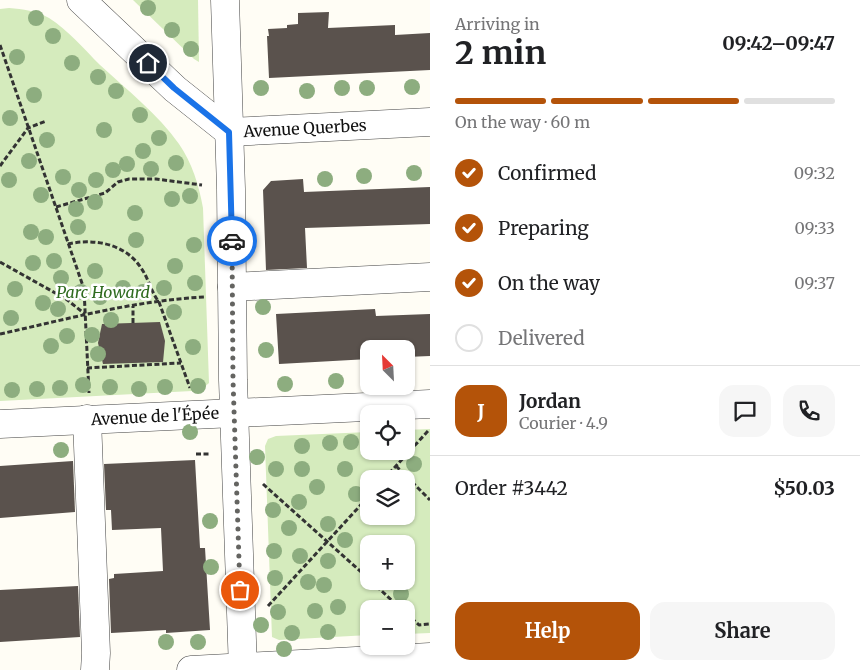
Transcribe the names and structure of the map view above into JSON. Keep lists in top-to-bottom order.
{
  "streets": {
    "street": ["Avenue Querbes", "Avenue de l'Épée"]
  },
  "parks": ["Parc Howard"],
  "north": "top left",
  "page": {
    "heading": ["2 min", "Arriving in", "09:42–09:47"],
    "panel": [
      "Jordan",
      "Courier · 4.9",
      "Order #3442",
      "$50.03"
    ],
    "bar": "On the way · 60 m",
    "list": [
      ["Confirmed", "09:32"],
      ["Preparing", "09:33"],
      ["On the way", "09:37"],
      "Delivered"
    ],
    "map_buttons": ["+", "−"],
    "round": "J",
    "buttons": ["Help", "Share"]
  }
}
